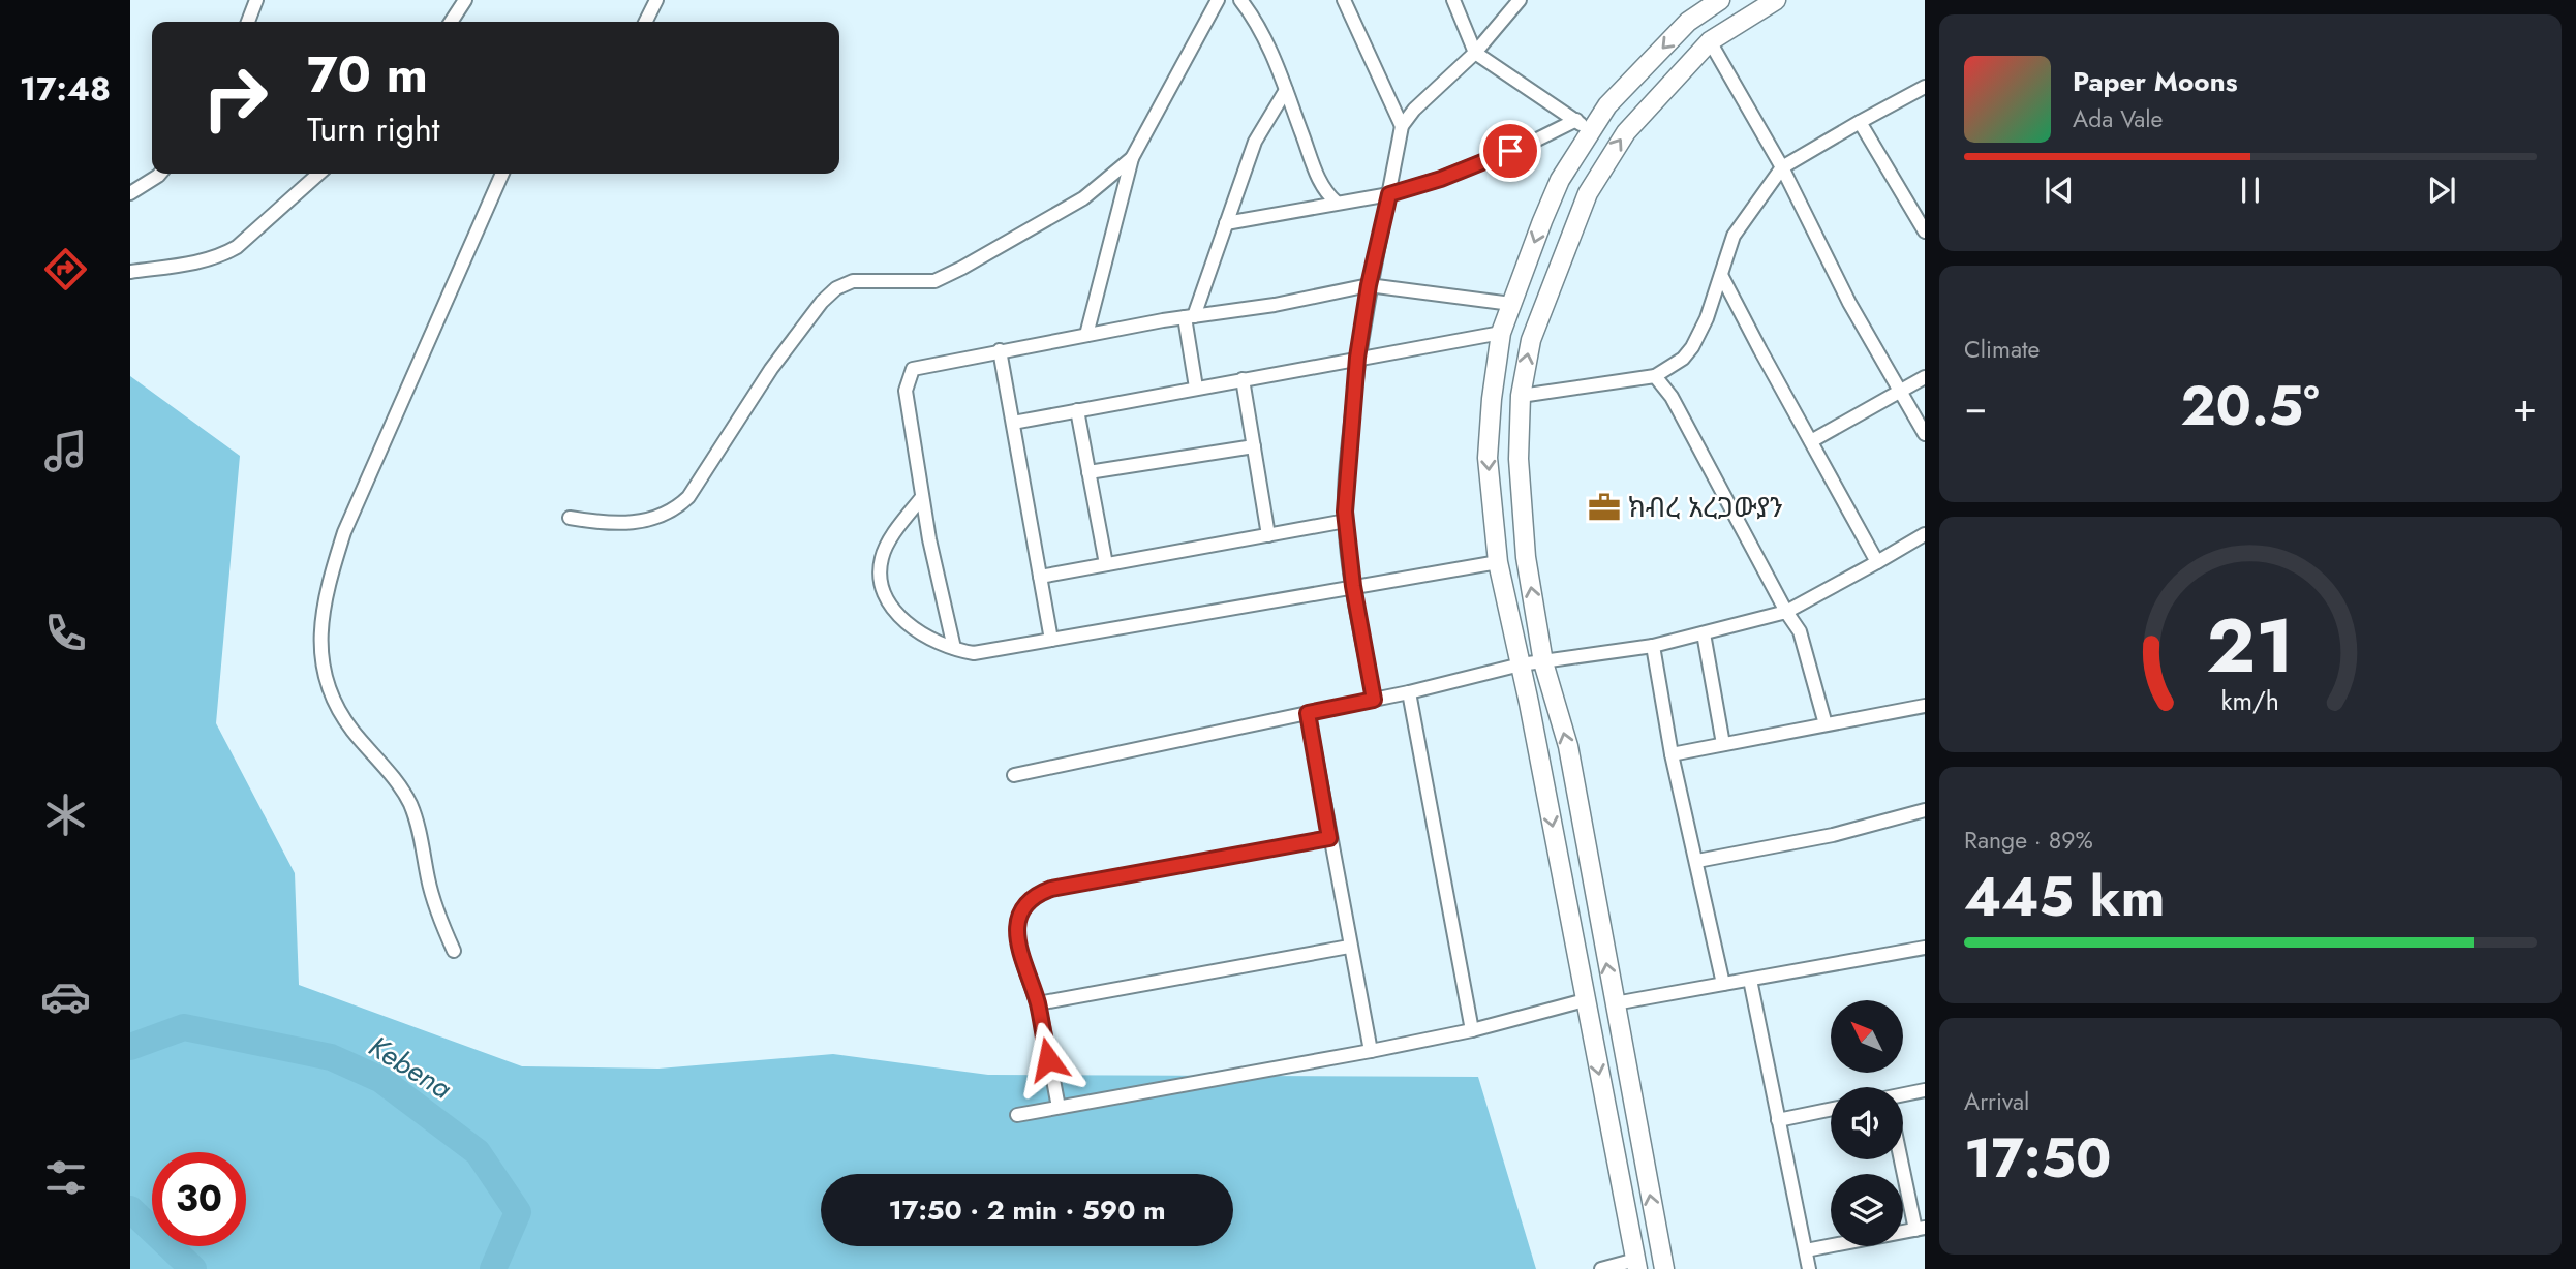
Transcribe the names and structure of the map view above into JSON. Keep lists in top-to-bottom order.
{
  "water": ["Kebena"],
  "places": {
    "office": ["ክብረ አረጋውያን"]
  },
  "north": "top left",
  "page": {
    "tabs": "17:48",
    "turn": ["70 m", "Turn right"],
    "song": ["Paper Moons", "Ada Vale"],
    "tile": [
      "Climate",
      ["Range · 89%", "445 km"],
      ["Arrival", "17:50"]
    ],
    "heat": ["−", "20.5°", "+"],
    "limit": "30",
    "trip": "17:50 · 2 min · 590 m",
    "gauge": ["21", "km/h"]
  }
}
